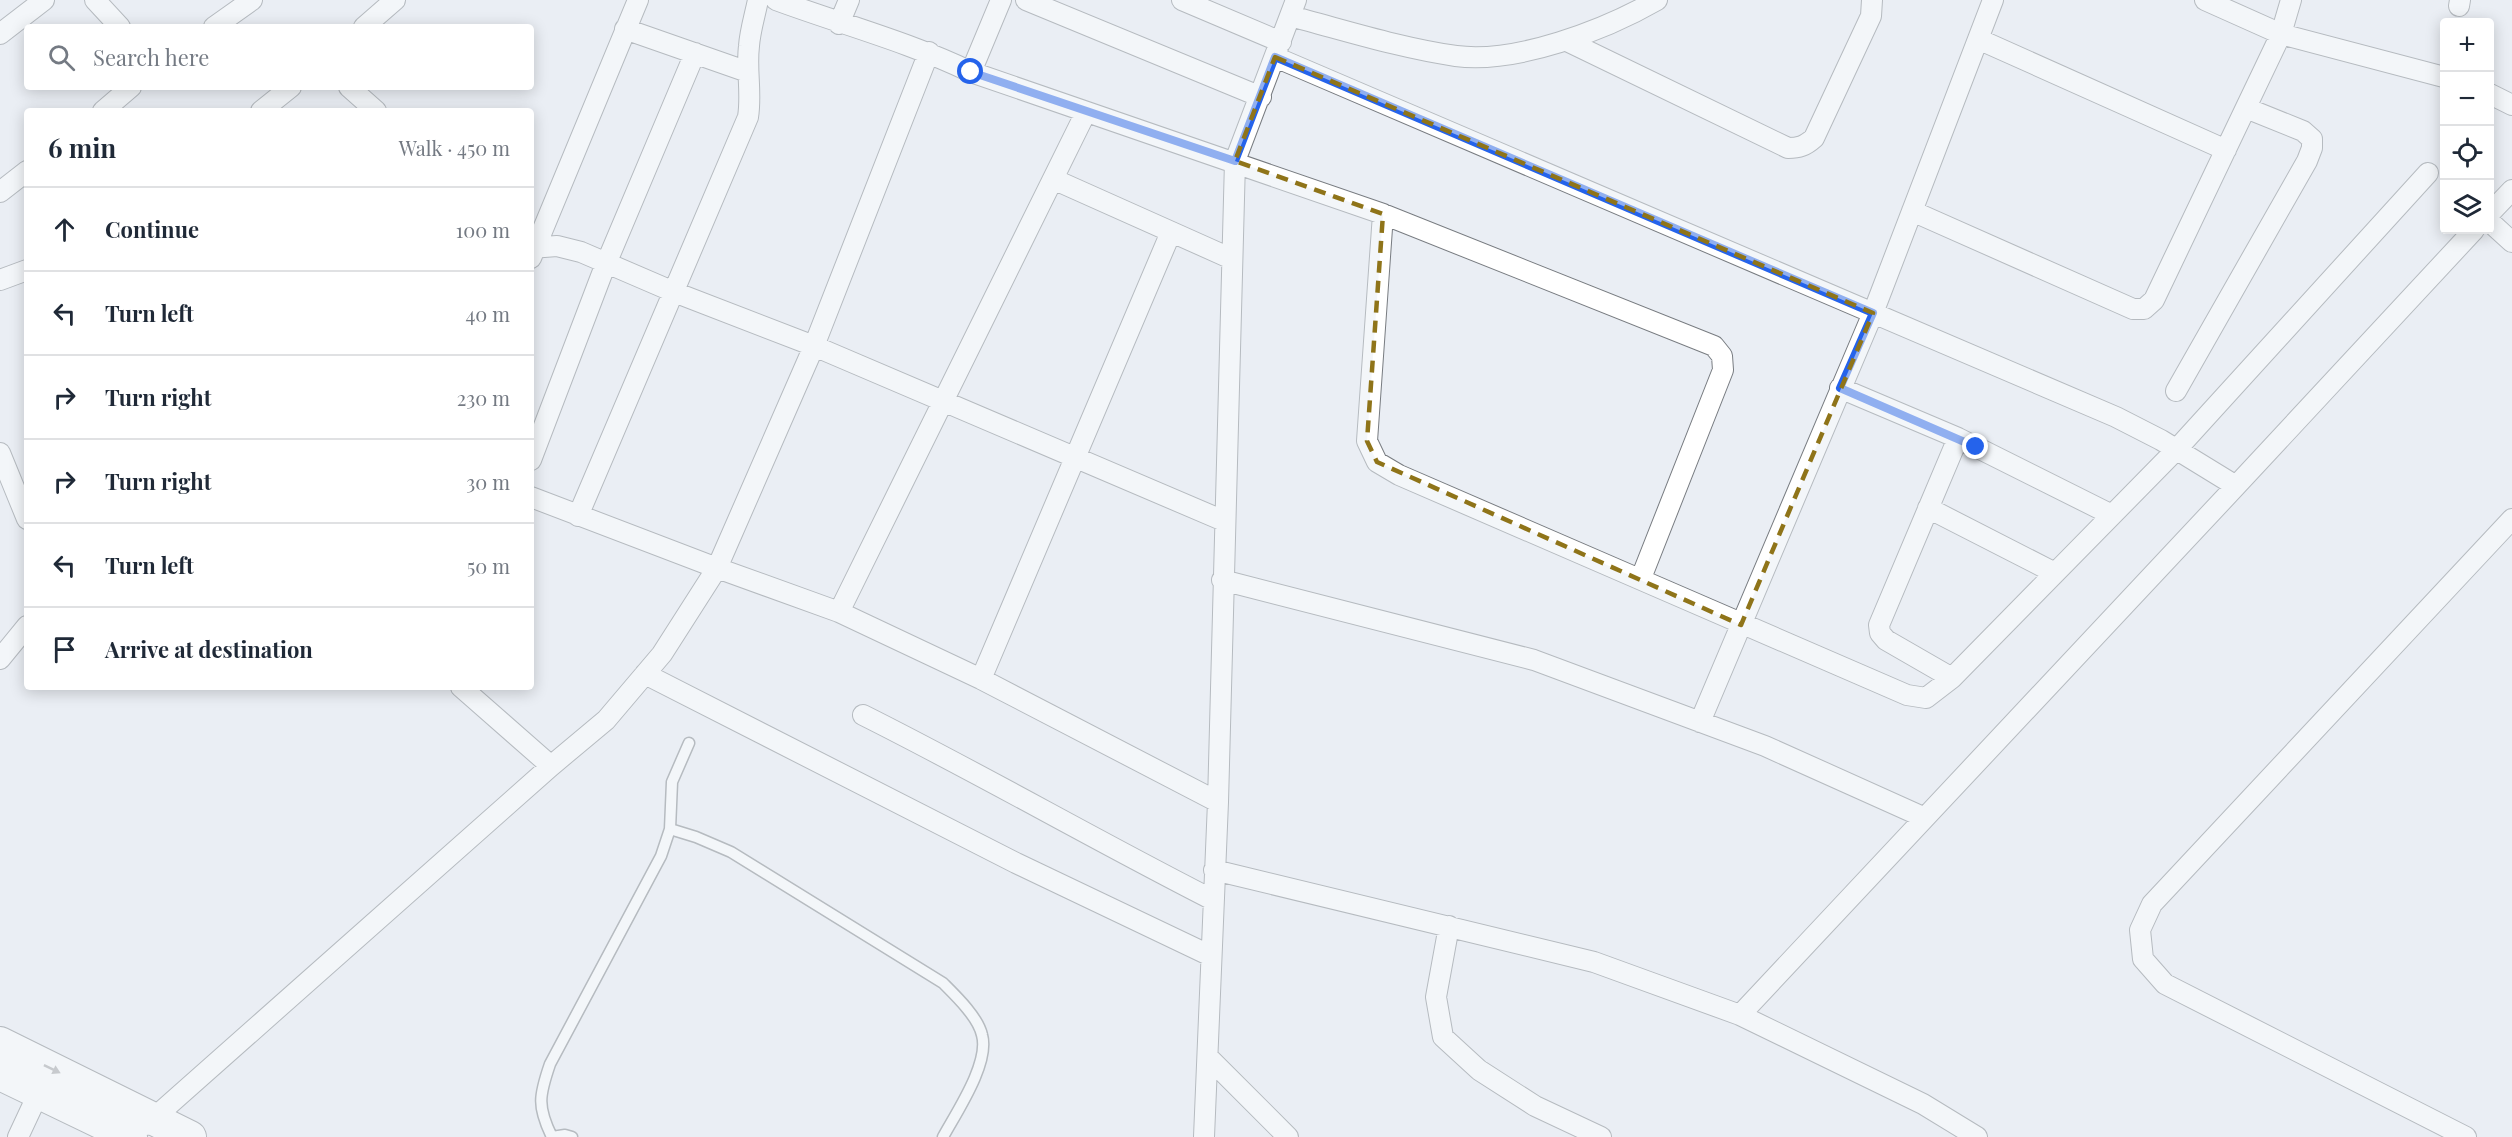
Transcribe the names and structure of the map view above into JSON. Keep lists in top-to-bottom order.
{
  "page": {
    "map_buttons": ["+", "−"],
    "search": "Search here",
    "heading": ["6 min", "Walk · 450 m"],
    "list": [
      ["Continue", "100 m"],
      ["Turn left", "40 m"],
      ["Turn right", "230 m"],
      ["Turn right", "30 m"],
      ["Turn left", "50 m"],
      "Arrive at destination"
    ]
  }
}
